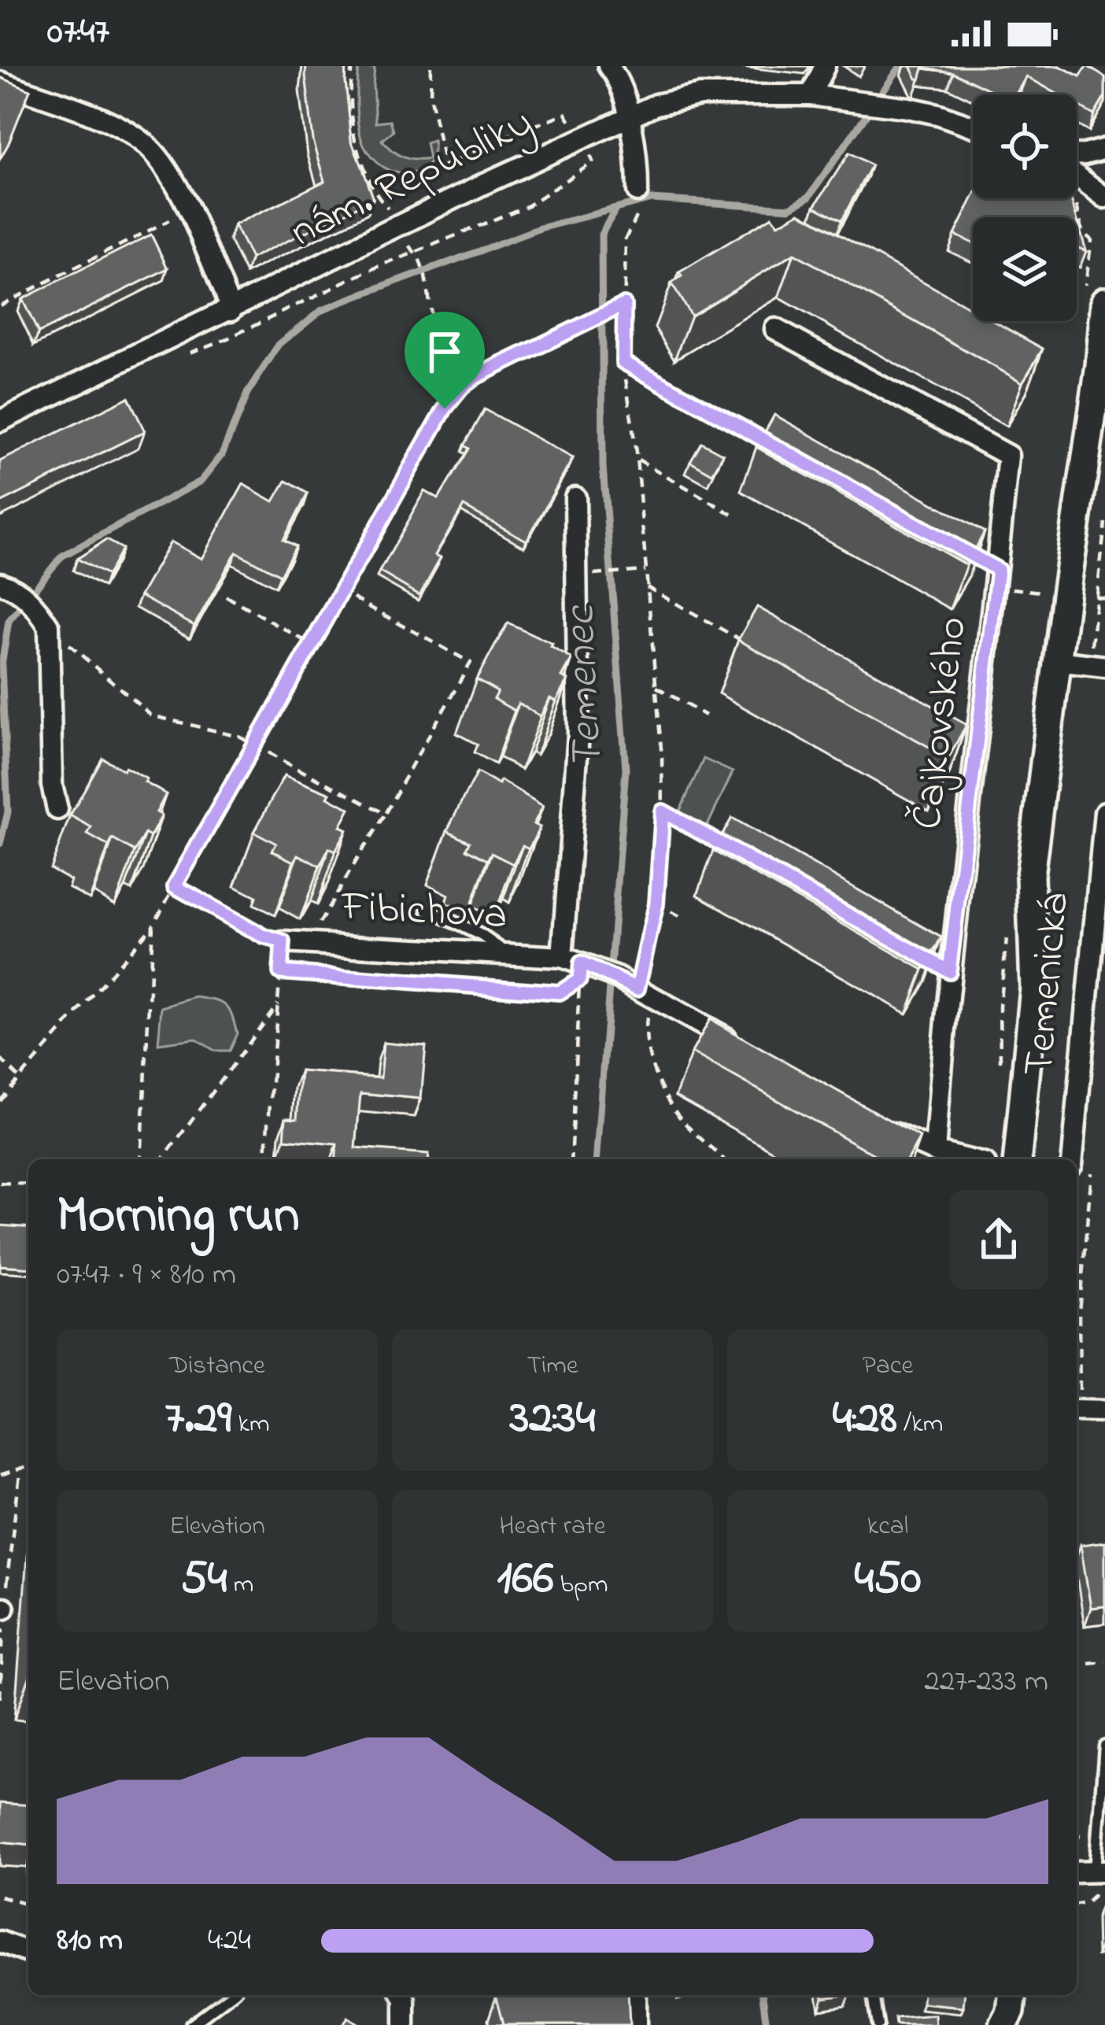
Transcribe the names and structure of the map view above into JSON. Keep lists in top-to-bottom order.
{
  "streets": {
    "street": [
      "nám. Republiky",
      "Čajkovského",
      "Fibichova",
      "Temenická"
    ]
  },
  "water": ["Temenec"],
  "page": {
    "status": "07:47",
    "heading": ["Morning run", "07:47 · 9 × 810 m"],
    "stats": [
      ["Distance", "7.29 km"],
      ["Time", "32:34"],
      ["Pace", "4:28 /km"],
      ["Elevation", "54 m"],
      ["Heart rate", "166 bpm"],
      ["kcal", "450"]
    ],
    "chart": ["Elevation", "227–233 m"],
    "list": [
      {
        "name": "810 m",
        "note": "4:24"
      }
    ]
  }
}
